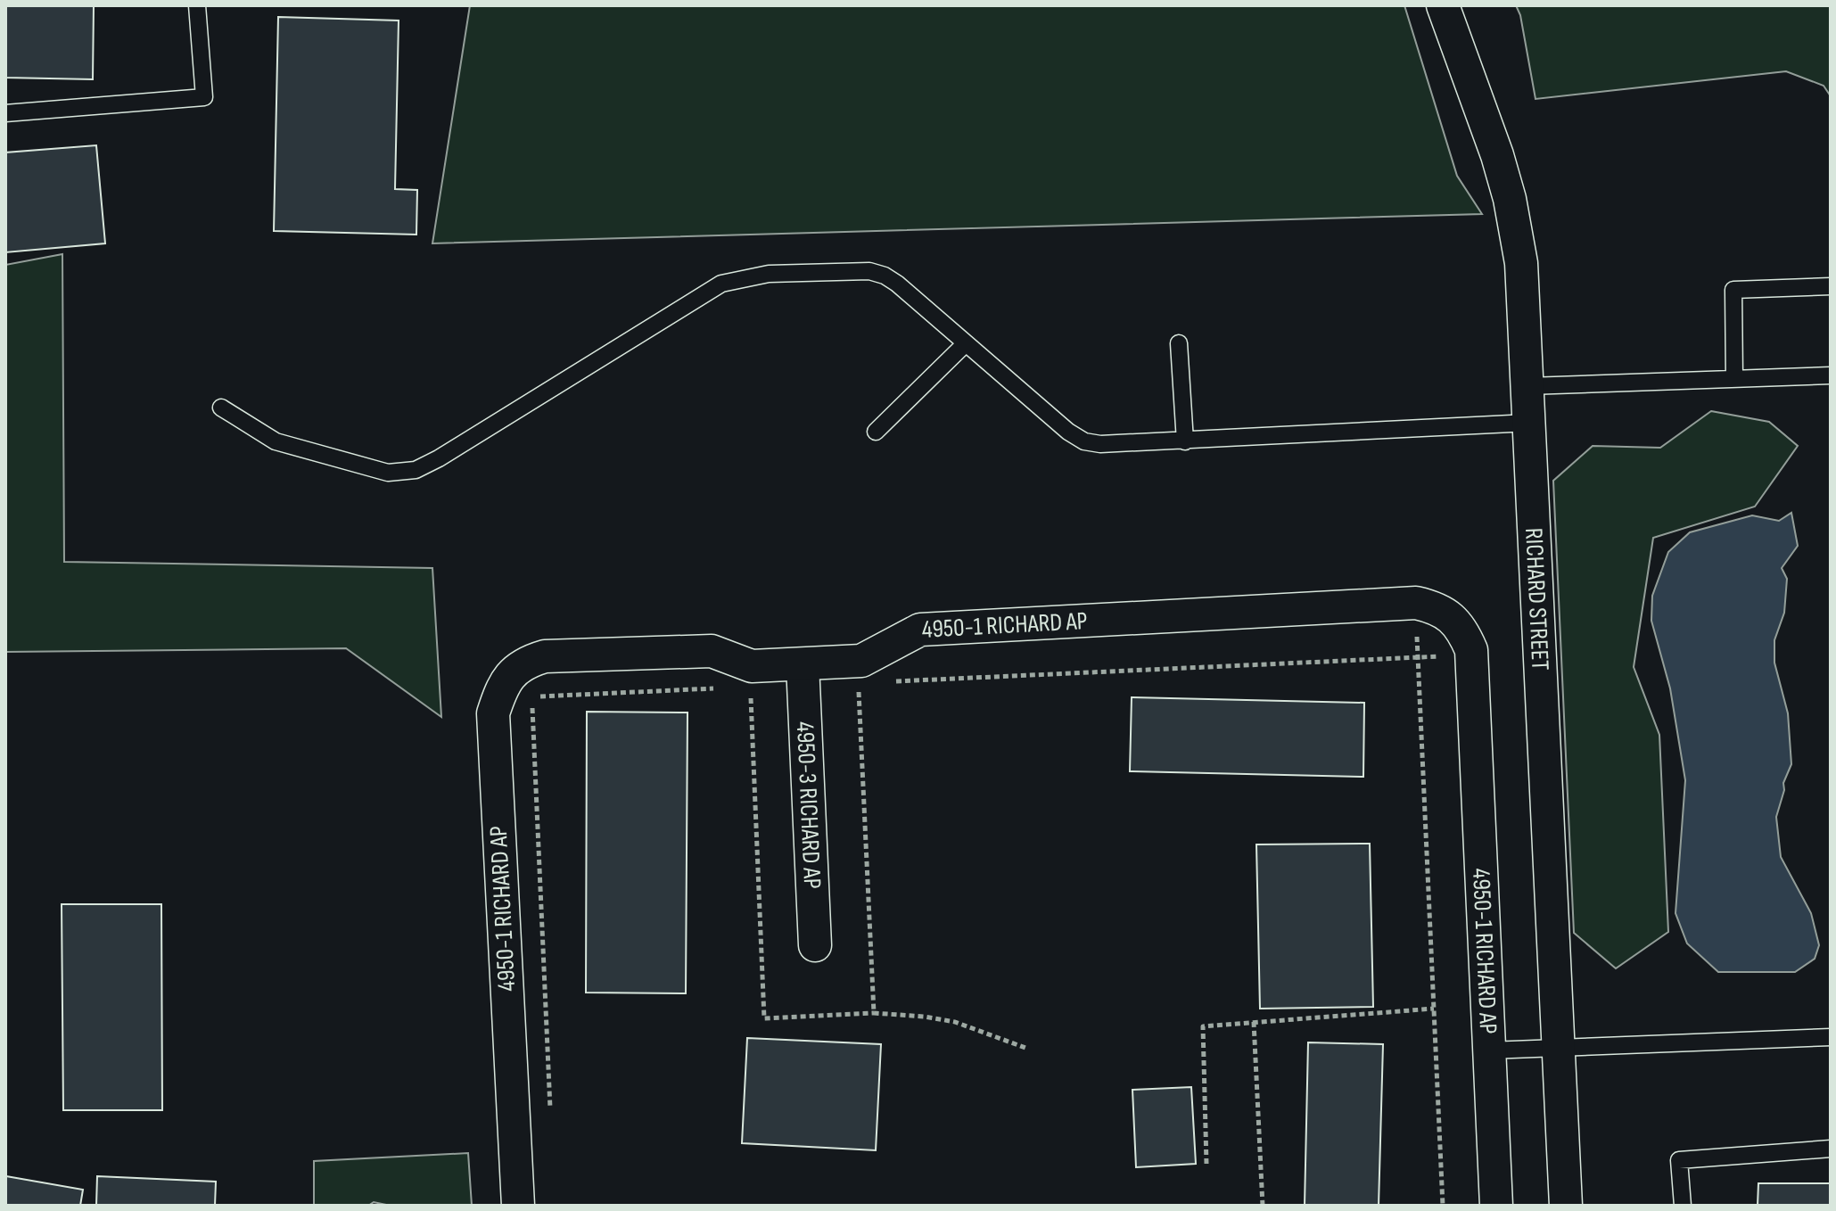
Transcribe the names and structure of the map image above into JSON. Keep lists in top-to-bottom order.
{
  "streets": {
    "street": ["RICHARD STREET", "4950-1 RICHARD AP", "4950-3 RICHARD AP"]
  },
  "crossings": [
    ["4950-1 RICHARD AP", "4950-3 RICHARD AP"]
  ]
}
